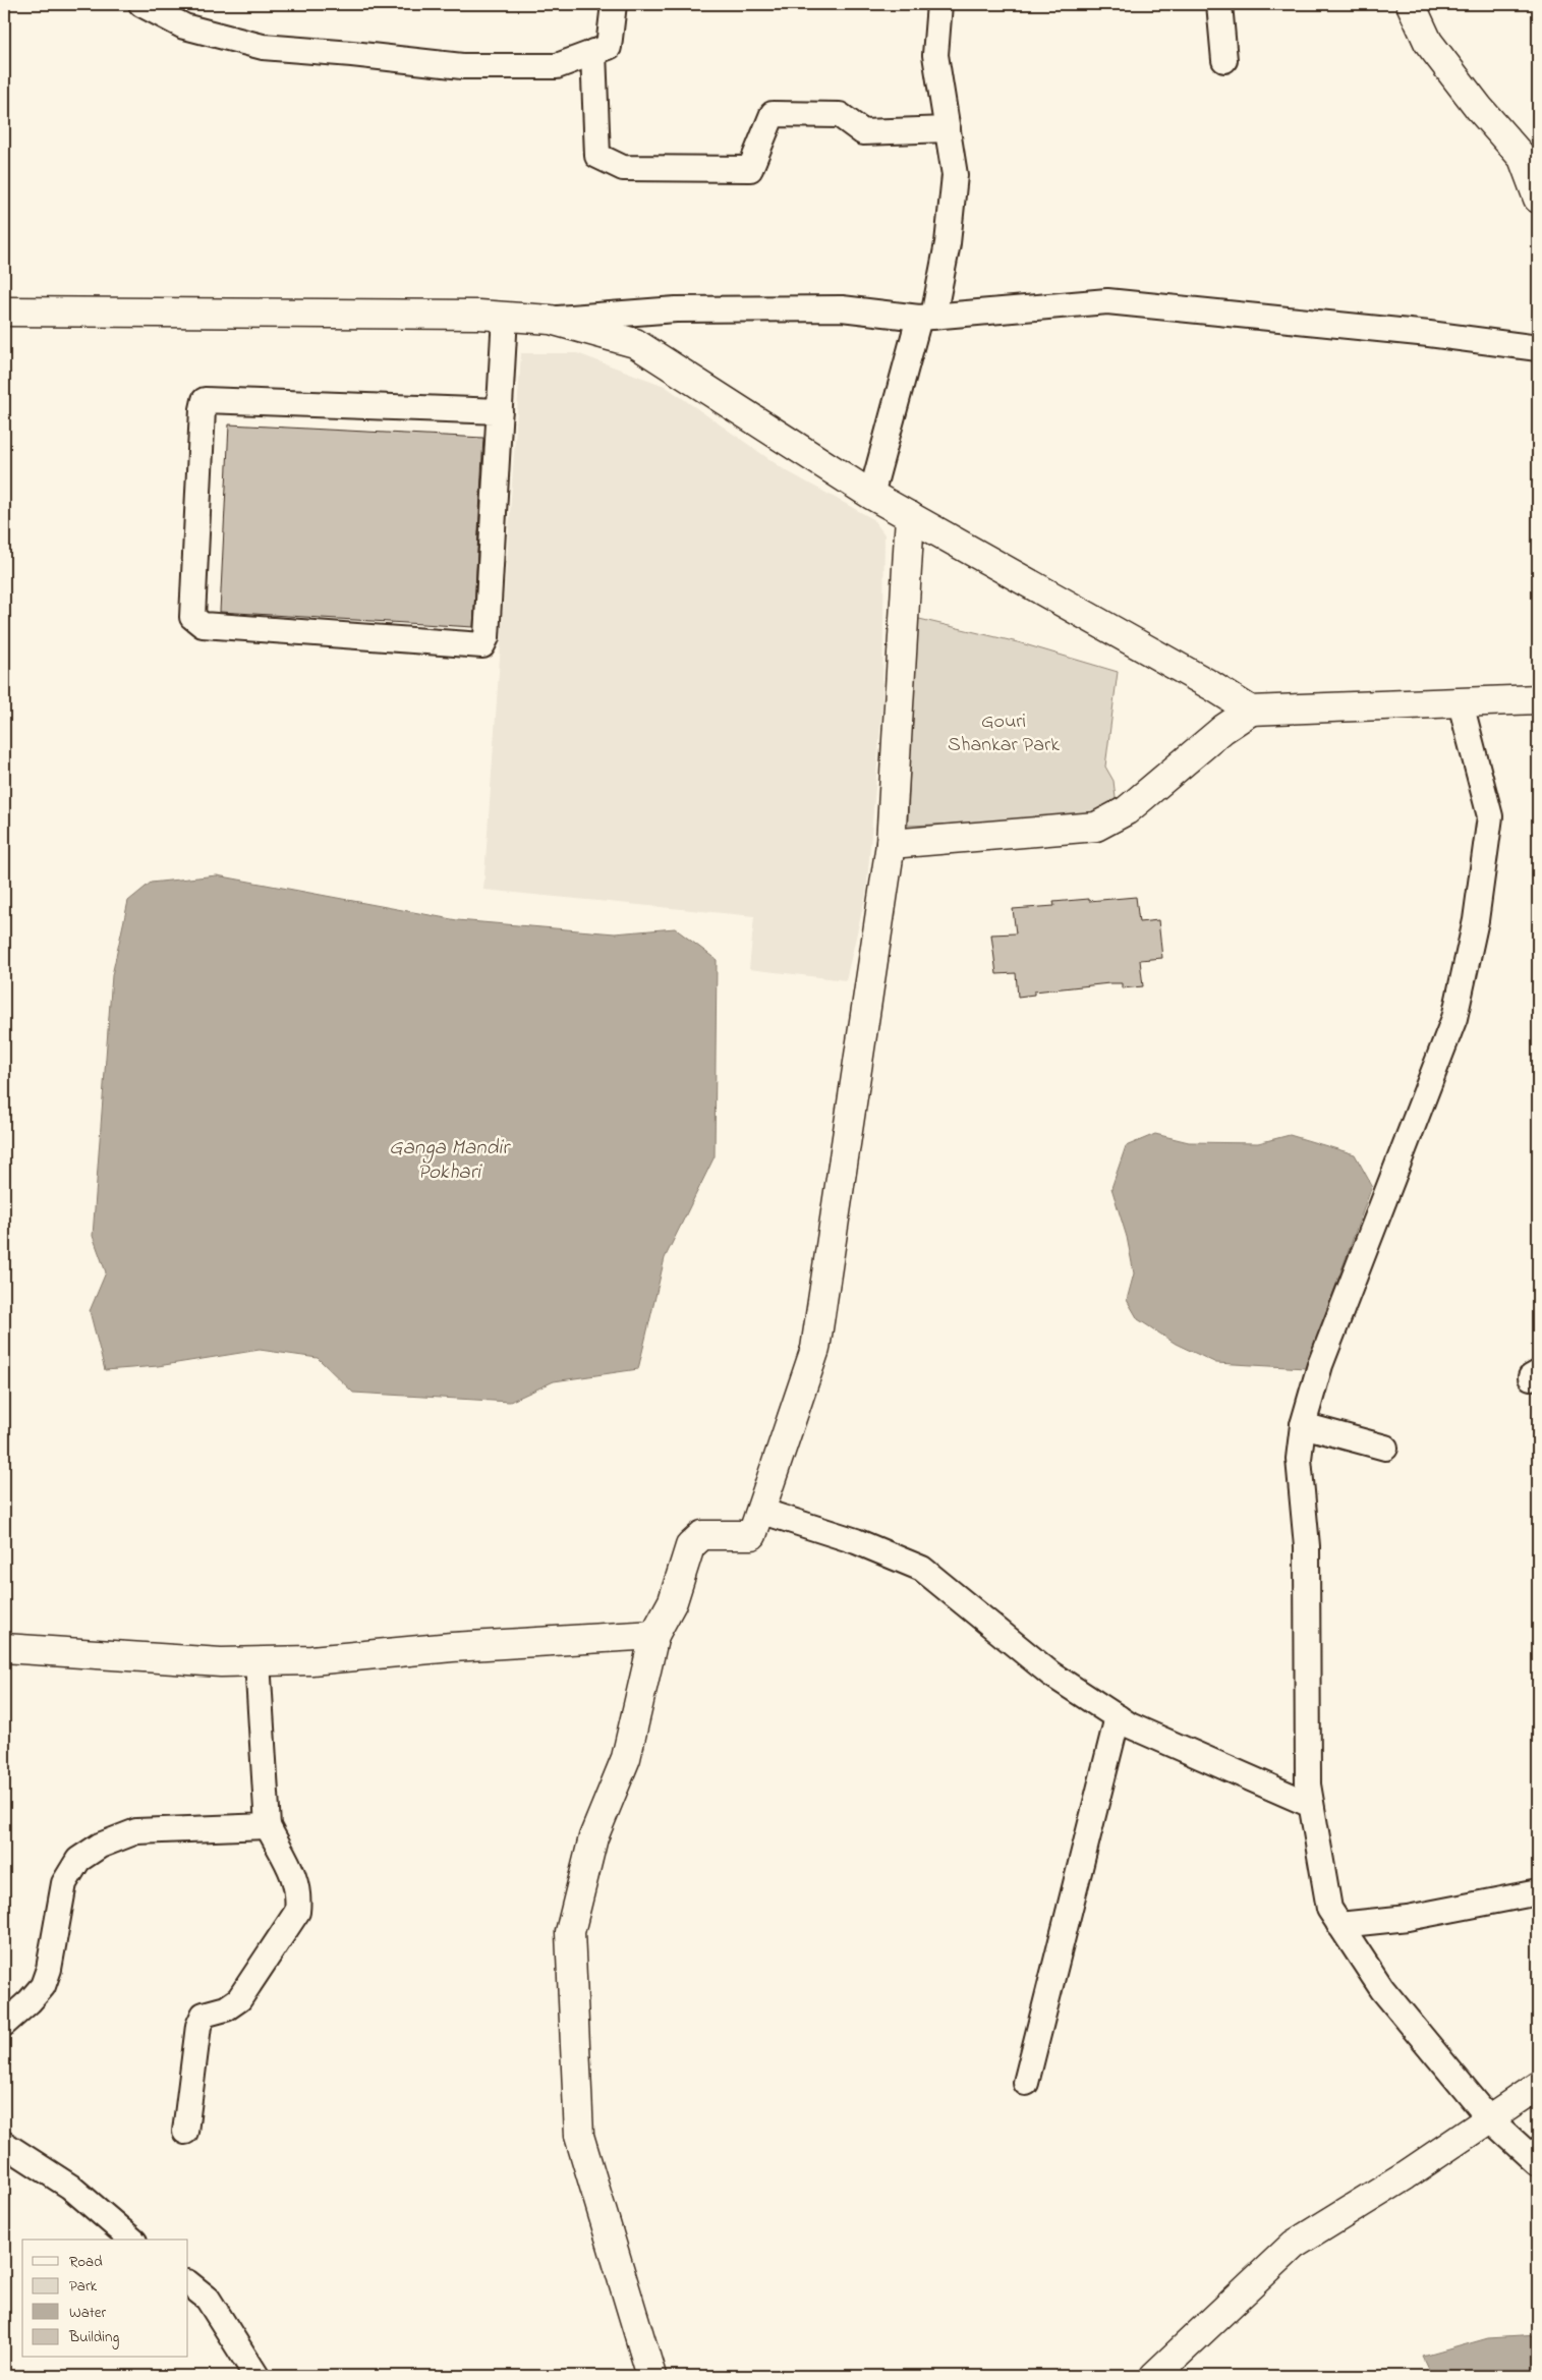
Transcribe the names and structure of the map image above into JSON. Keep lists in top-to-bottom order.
{
  "water": ["Ganga Mandir Pokhari"],
  "parks": ["Gouri Shankar Park"],
  "legend": [
    "Road",
    "Park",
    "Water",
    "Building"
  ]
}
